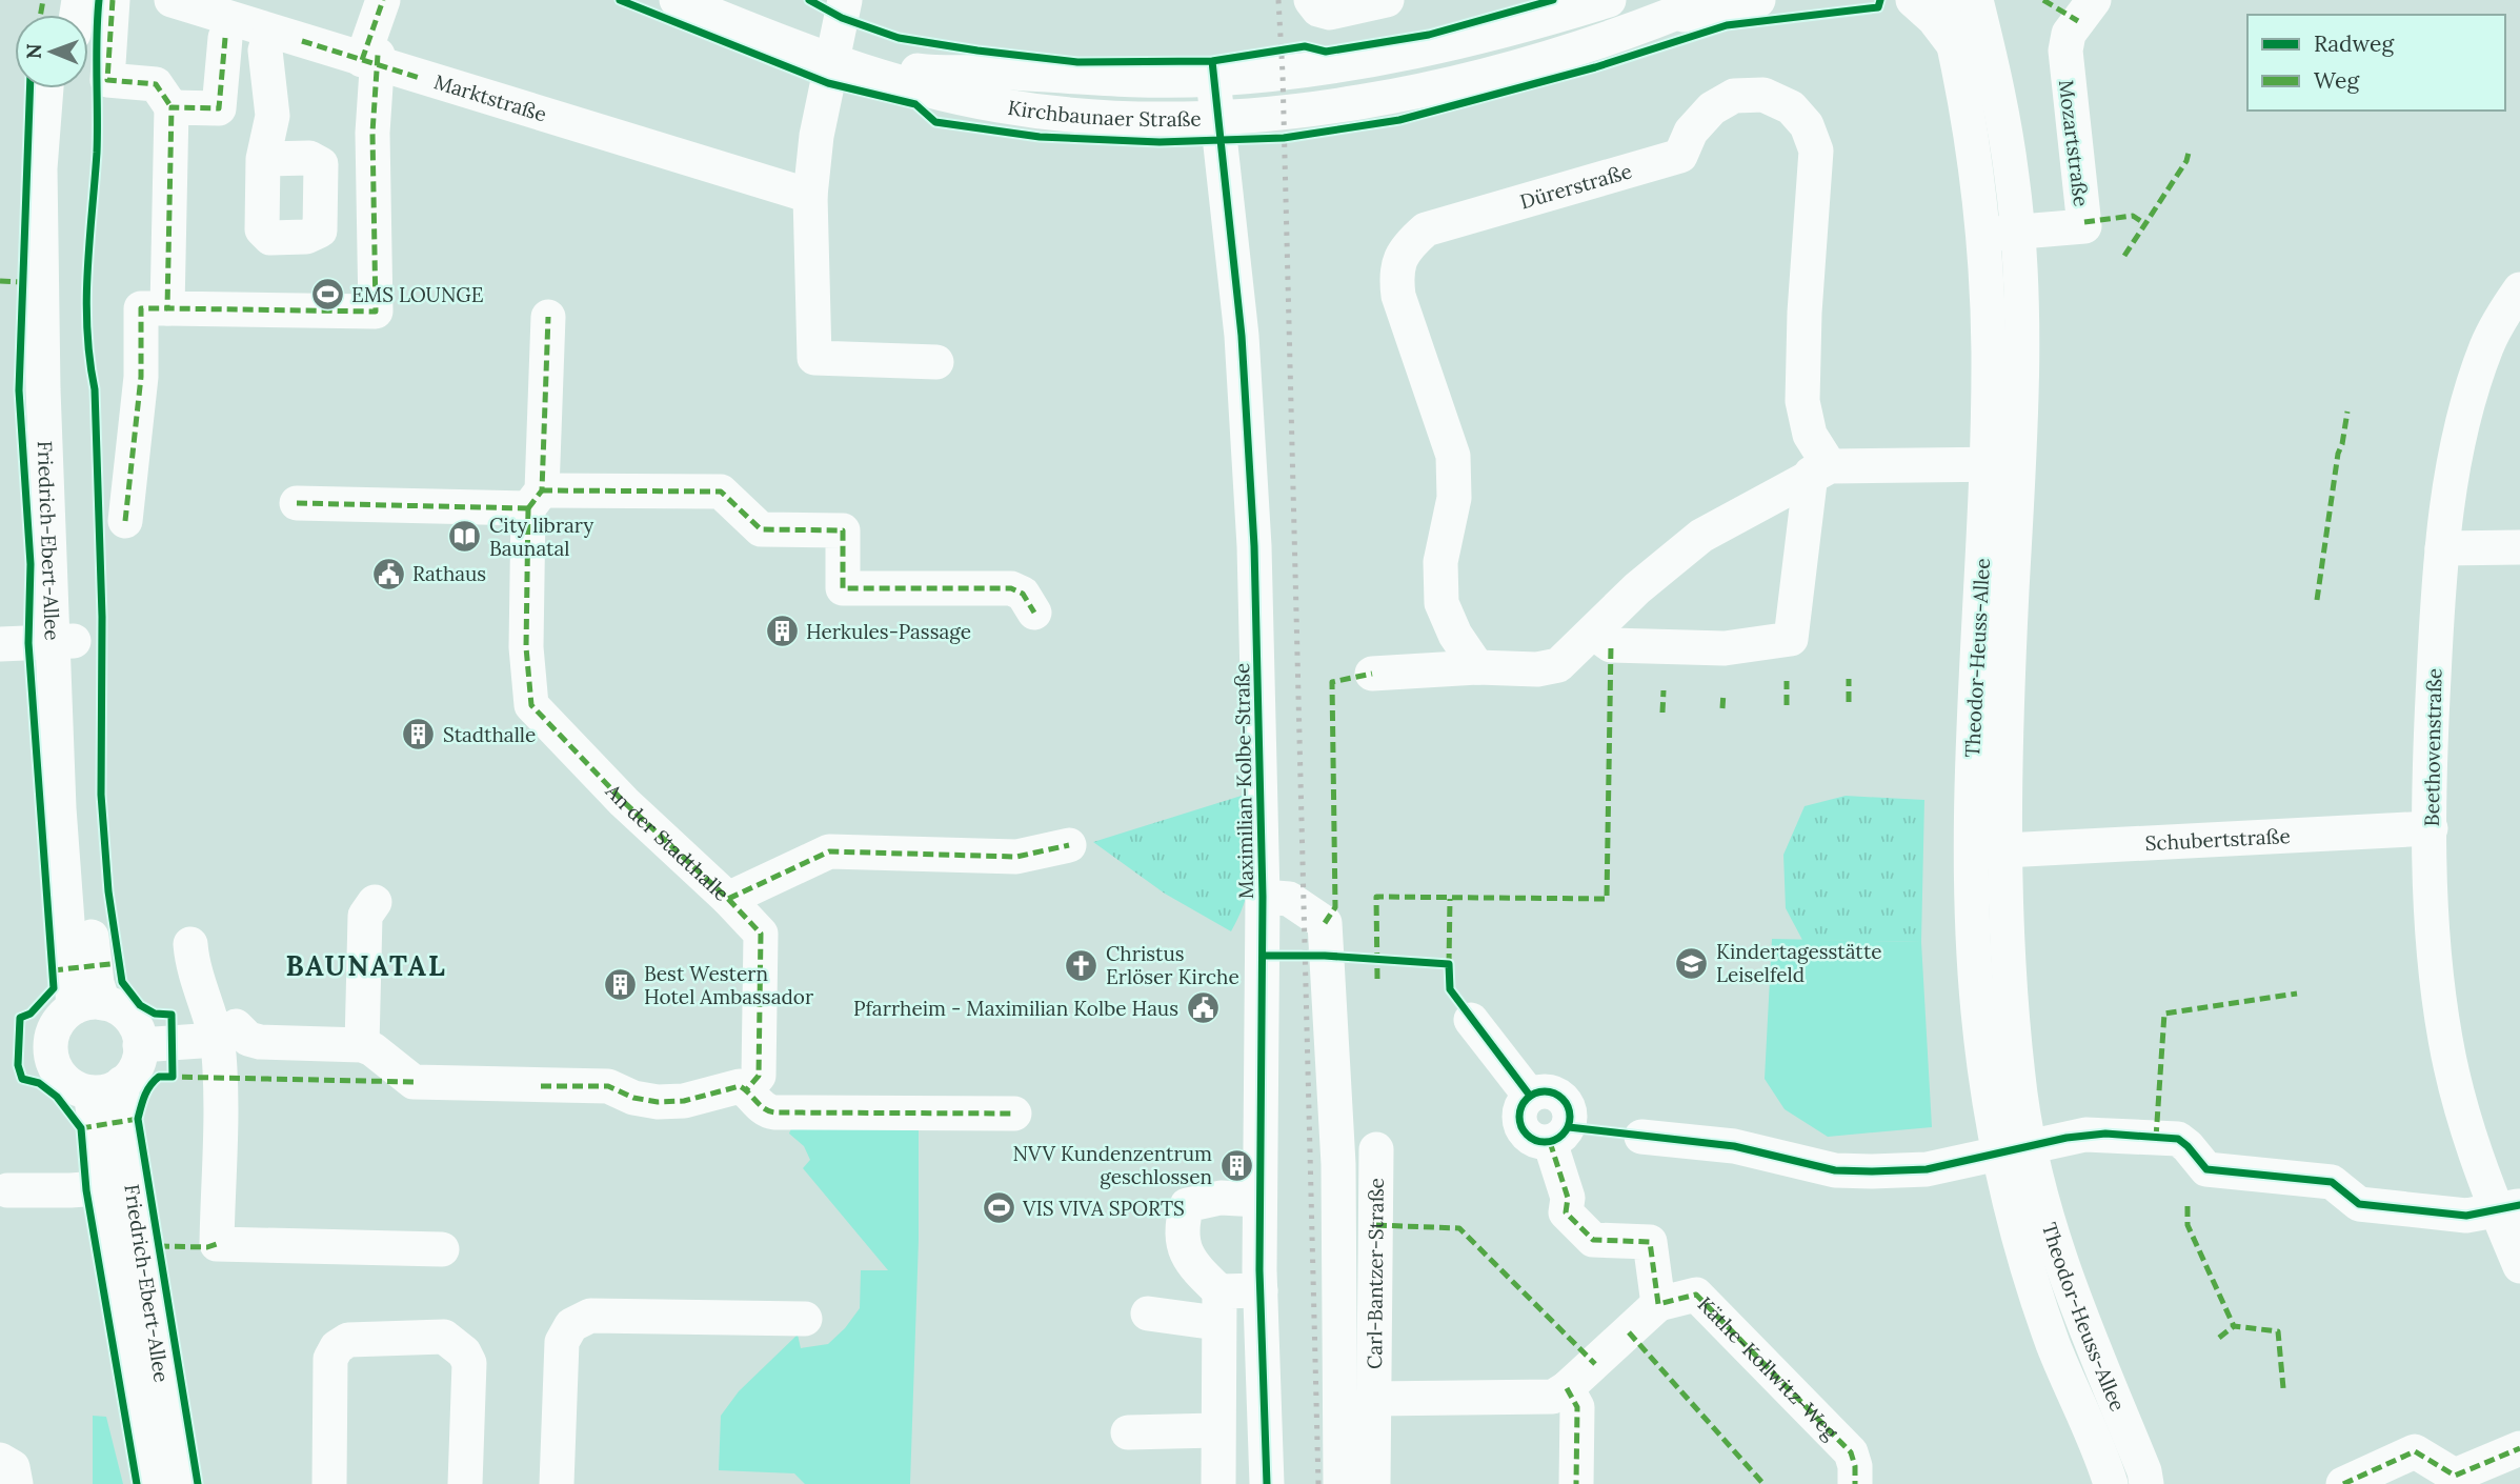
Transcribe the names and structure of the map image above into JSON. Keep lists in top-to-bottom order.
{
  "streets": {
    "street": [
      "Marktstraße",
      "Kirchbaunaer Straße",
      "Mozartstraße",
      "Dürerstraße",
      "Friedrich-Ebert-Allee",
      "Theodor-Heuss-Allee",
      "Beethovenstraße",
      "Maximilian-Kolbe-Straße",
      "An der Stadthalle",
      "Schubertstraße",
      "Carl-Bantzer-Straße",
      "Käthe-Kollwitz-Weg"
    ]
  },
  "crossings": [
    ["Kirchbaunaer Straße", "Maximilian-Kolbe-Straße"],
    ["Mozartstraße", "Theodor-Heuss-Allee"],
    ["Theodor-Heuss-Allee", "Schubertstraße"],
    ["Beethovenstraße", "Schubertstraße"],
    ["Carl-Bantzer-Straße", "Käthe-Kollwitz-Weg"]
  ],
  "districts": ["BAUNATAL"],
  "places": {
    "sports": ["EMS LOUNGE", "VIS VIVA SPORTS"],
    "library": ["City library Baunatal"],
    "public building": ["Rathaus", "Pfarrheim - Maximilian Kolbe Haus"],
    "building": [
      "Herkules-Passage",
      "Stadthalle",
      "Best Western Hotel Ambassador",
      "NVV Kundenzentrum geschlossen"
    ],
    "school or university": ["Kindertagesstätte Leiselfeld"],
    "church": ["Christus Erlöser Kirche"]
  },
  "legend": ["Radweg", "Weg"],
  "north": "left"
}
